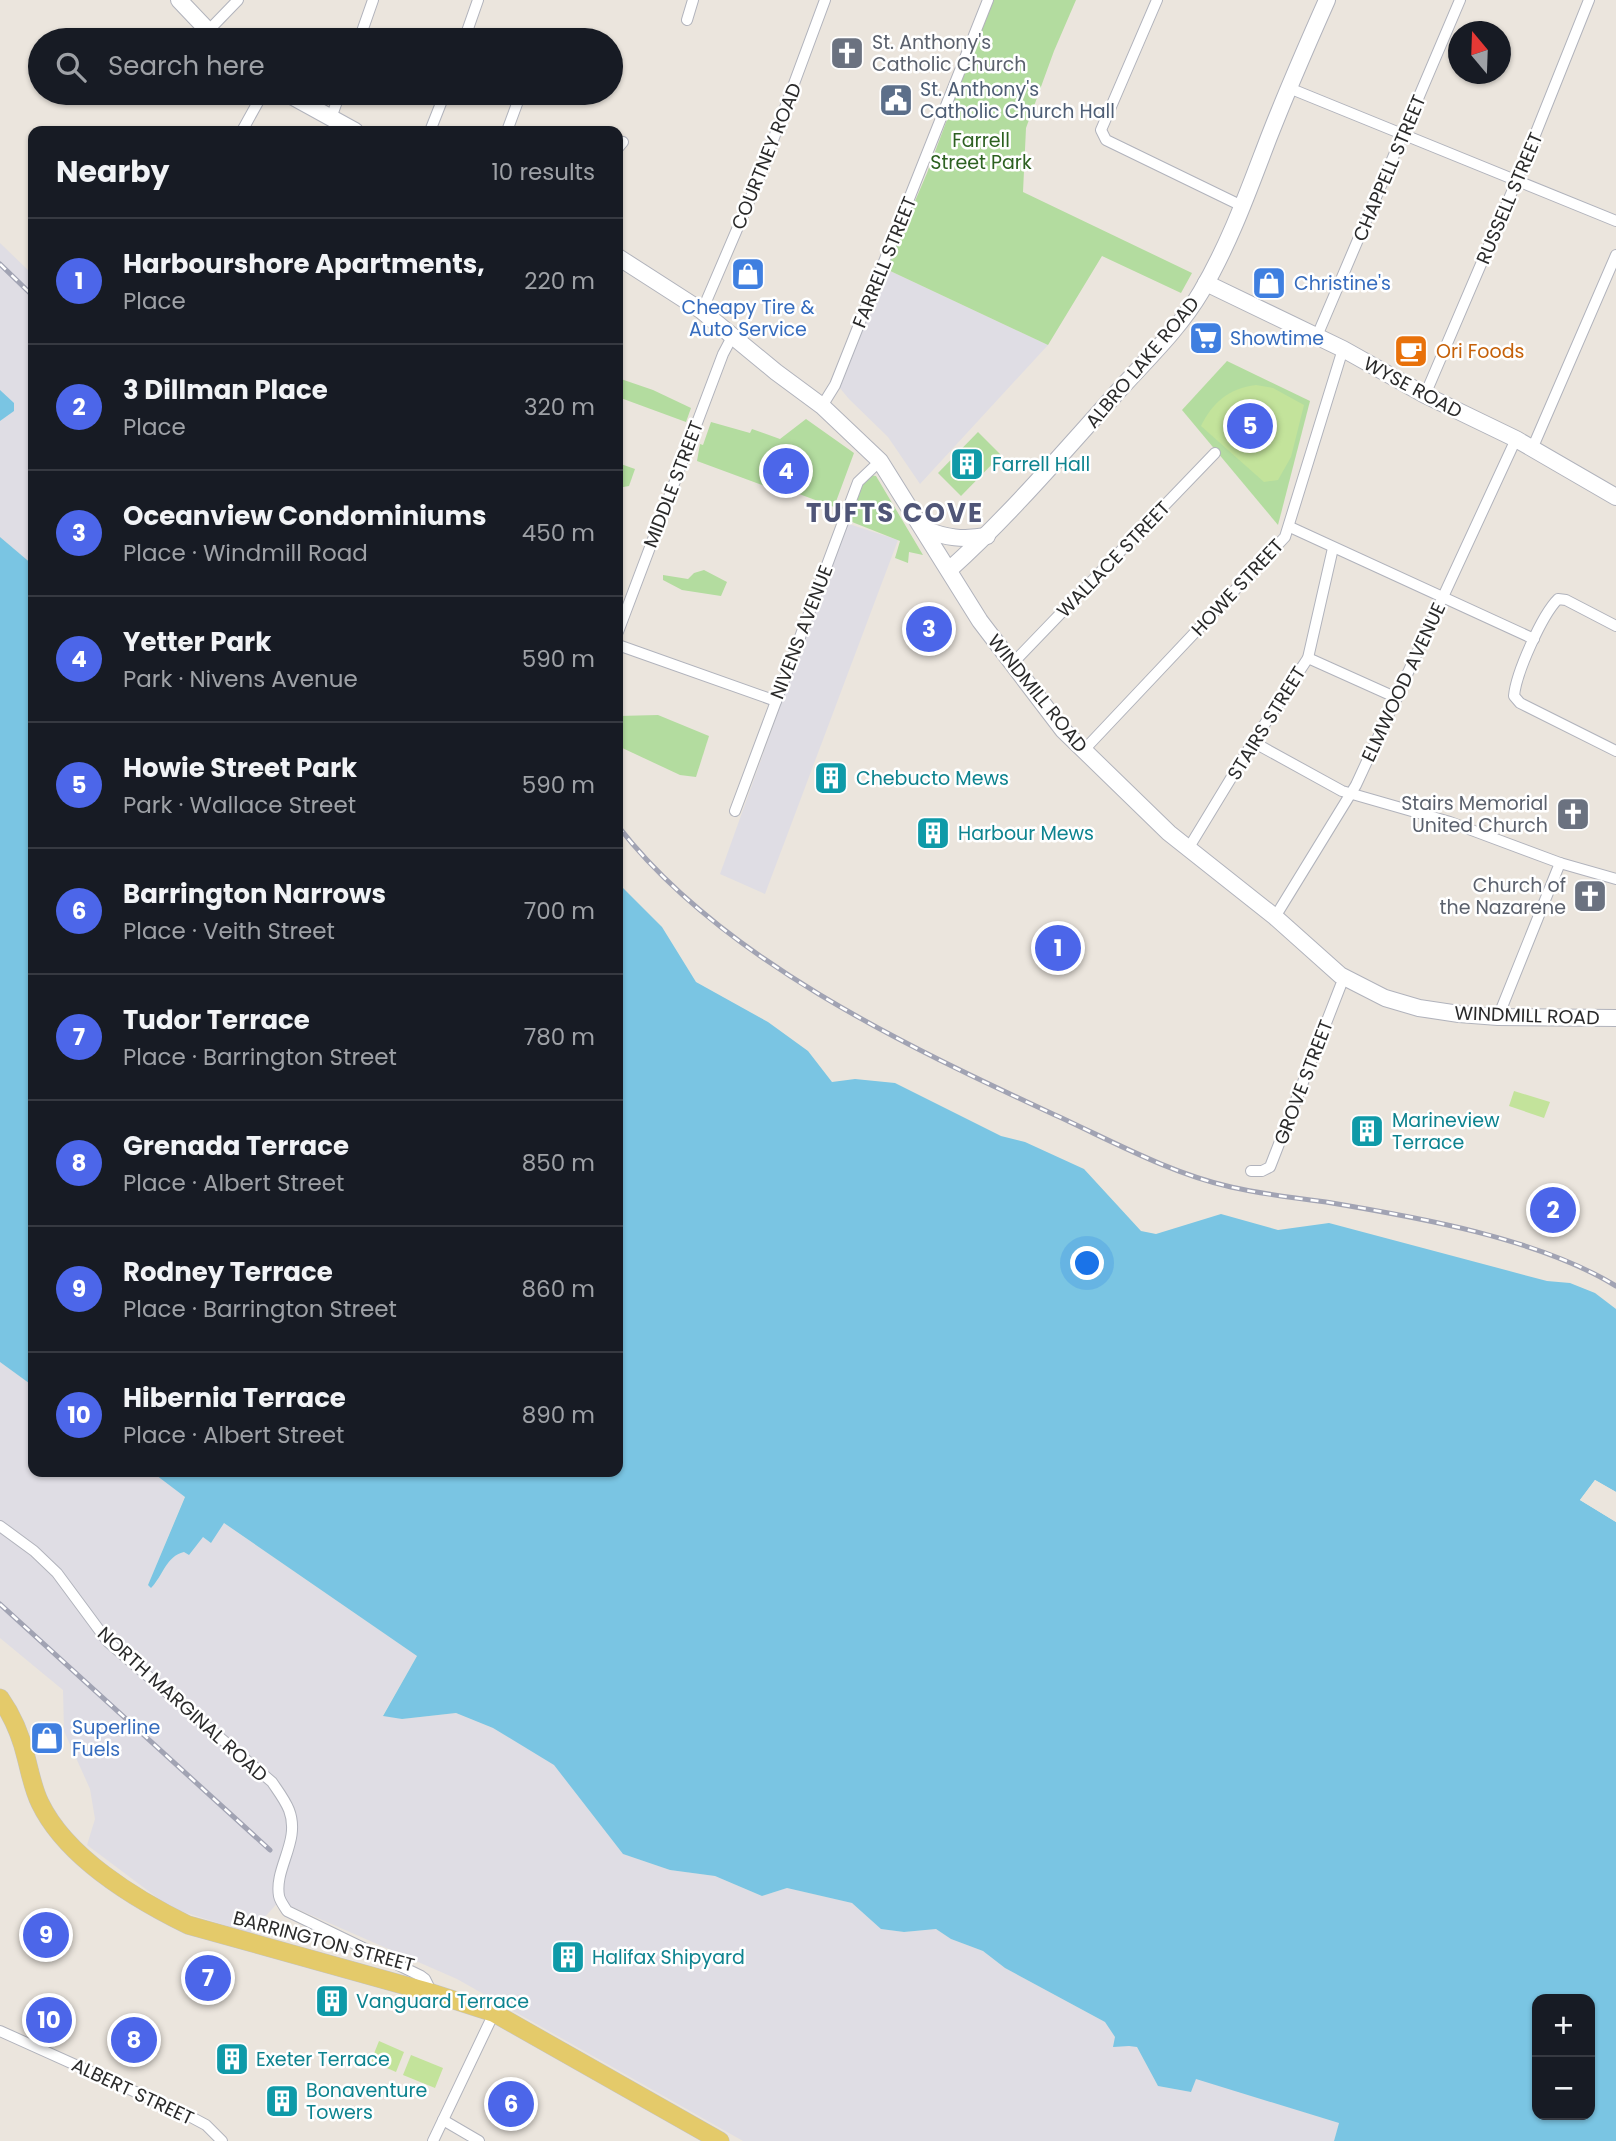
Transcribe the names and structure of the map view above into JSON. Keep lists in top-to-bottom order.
{
  "streets": {
    "main road": [
      "ALBRO LAKE ROAD",
      "WYSE ROAD",
      "WINDMILL ROAD",
      "BARRINGTON STREET"
    ],
    "street": [
      "COURTNEY ROAD",
      "CHAPPELL STREET",
      "RUSSELL STREET",
      "FARRELL STREET",
      "MIDDLE STREET",
      "WALLACE STREET",
      "HOWE STREET",
      "NIVENS AVENUE",
      "ELMWOOD AVENUE",
      "STAIRS STREET",
      "GROVE STREET",
      "NORTH MARGINAL ROAD",
      "ALBERT STREET"
    ]
  },
  "crossings": [
    ["COURTNEY ROAD", "WINDMILL ROAD"],
    ["CHAPPELL STREET", "WYSE ROAD"],
    ["RUSSELL STREET", "WYSE ROAD"],
    ["FARRELL STREET", "WINDMILL ROAD"],
    ["ALBRO LAKE ROAD", "WYSE ROAD"],
    ["ALBRO LAKE ROAD", "WINDMILL ROAD"],
    ["WYSE ROAD", "HOWE STREET"],
    ["WYSE ROAD", "ELMWOOD AVENUE"],
    ["MIDDLE STREET", "WINDMILL ROAD"],
    ["WALLACE STREET", "WINDMILL ROAD"],
    ["HOWE STREET", "WINDMILL ROAD"],
    ["NIVENS AVENUE", "WINDMILL ROAD"],
    ["ELMWOOD AVENUE", "WINDMILL ROAD"],
    ["WINDMILL ROAD", "STAIRS STREET"],
    ["WINDMILL ROAD", "GROVE STREET"],
    ["NORTH MARGINAL ROAD", "BARRINGTON STREET"]
  ],
  "districts": ["TUFTS COVE"],
  "parks": ["Farrell Street Park"],
  "places": {
    "church": ["St. Anthony's Catholic Church", "Stairs Memorial United Church", "Church of the Nazarene"],
    "public building": ["St. Anthony's Catholic Church Hall"],
    "shop": ["Cheapy Tire & Auto Service", "Christine's", "Superline Fuels"],
    "supermarket": ["Showtime"],
    "cafe": ["Ori Foods"],
    "building": [
      "Farrell Hall",
      "Chebucto Mews",
      "Harbour Mews",
      "Marineview Terrace",
      "Halifax Shipyard",
      "Vanguard Terrace",
      "Exeter Terrace",
      "Bonaventure Towers"
    ]
  },
  "north": "top",
  "page": {
    "search": "Search here",
    "heading": ["Nearby", "10 results"],
    "list": [
      {
        "mark": "1",
        "name": "Harbourshore Apartments,",
        "note": "Place",
        "value": "220 m"
      },
      {
        "mark": "2",
        "name": "3 Dillman Place",
        "note": "Place",
        "value": "320 m"
      },
      {
        "mark": "3",
        "name": "Oceanview Condominiums",
        "note": "Place · Windmill Road",
        "value": "450 m"
      },
      {
        "mark": "4",
        "name": "Yetter Park",
        "note": "Park · Nivens Avenue",
        "value": "590 m"
      },
      {
        "mark": "5",
        "name": "Howie Street Park",
        "note": "Park · Wallace Street",
        "value": "590 m"
      },
      {
        "mark": "6",
        "name": "Barrington Narrows",
        "note": "Place · Veith Street",
        "value": "700 m"
      },
      {
        "mark": "7",
        "name": "Tudor Terrace",
        "note": "Place · Barrington Street",
        "value": "780 m"
      },
      {
        "mark": "8",
        "name": "Grenada Terrace",
        "note": "Place · Albert Street",
        "value": "850 m"
      },
      {
        "mark": "9",
        "name": "Rodney Terrace",
        "note": "Place · Barrington Street",
        "value": "860 m"
      },
      {
        "mark": "10",
        "name": "Hibernia Terrace",
        "note": "Place · Albert Street",
        "value": "890 m"
      }
    ],
    "pins": [
      "5",
      "4",
      "3",
      "1",
      "2",
      "9",
      "7",
      "10",
      "8",
      "6"
    ],
    "map_buttons": ["+", "−"]
  }
}
